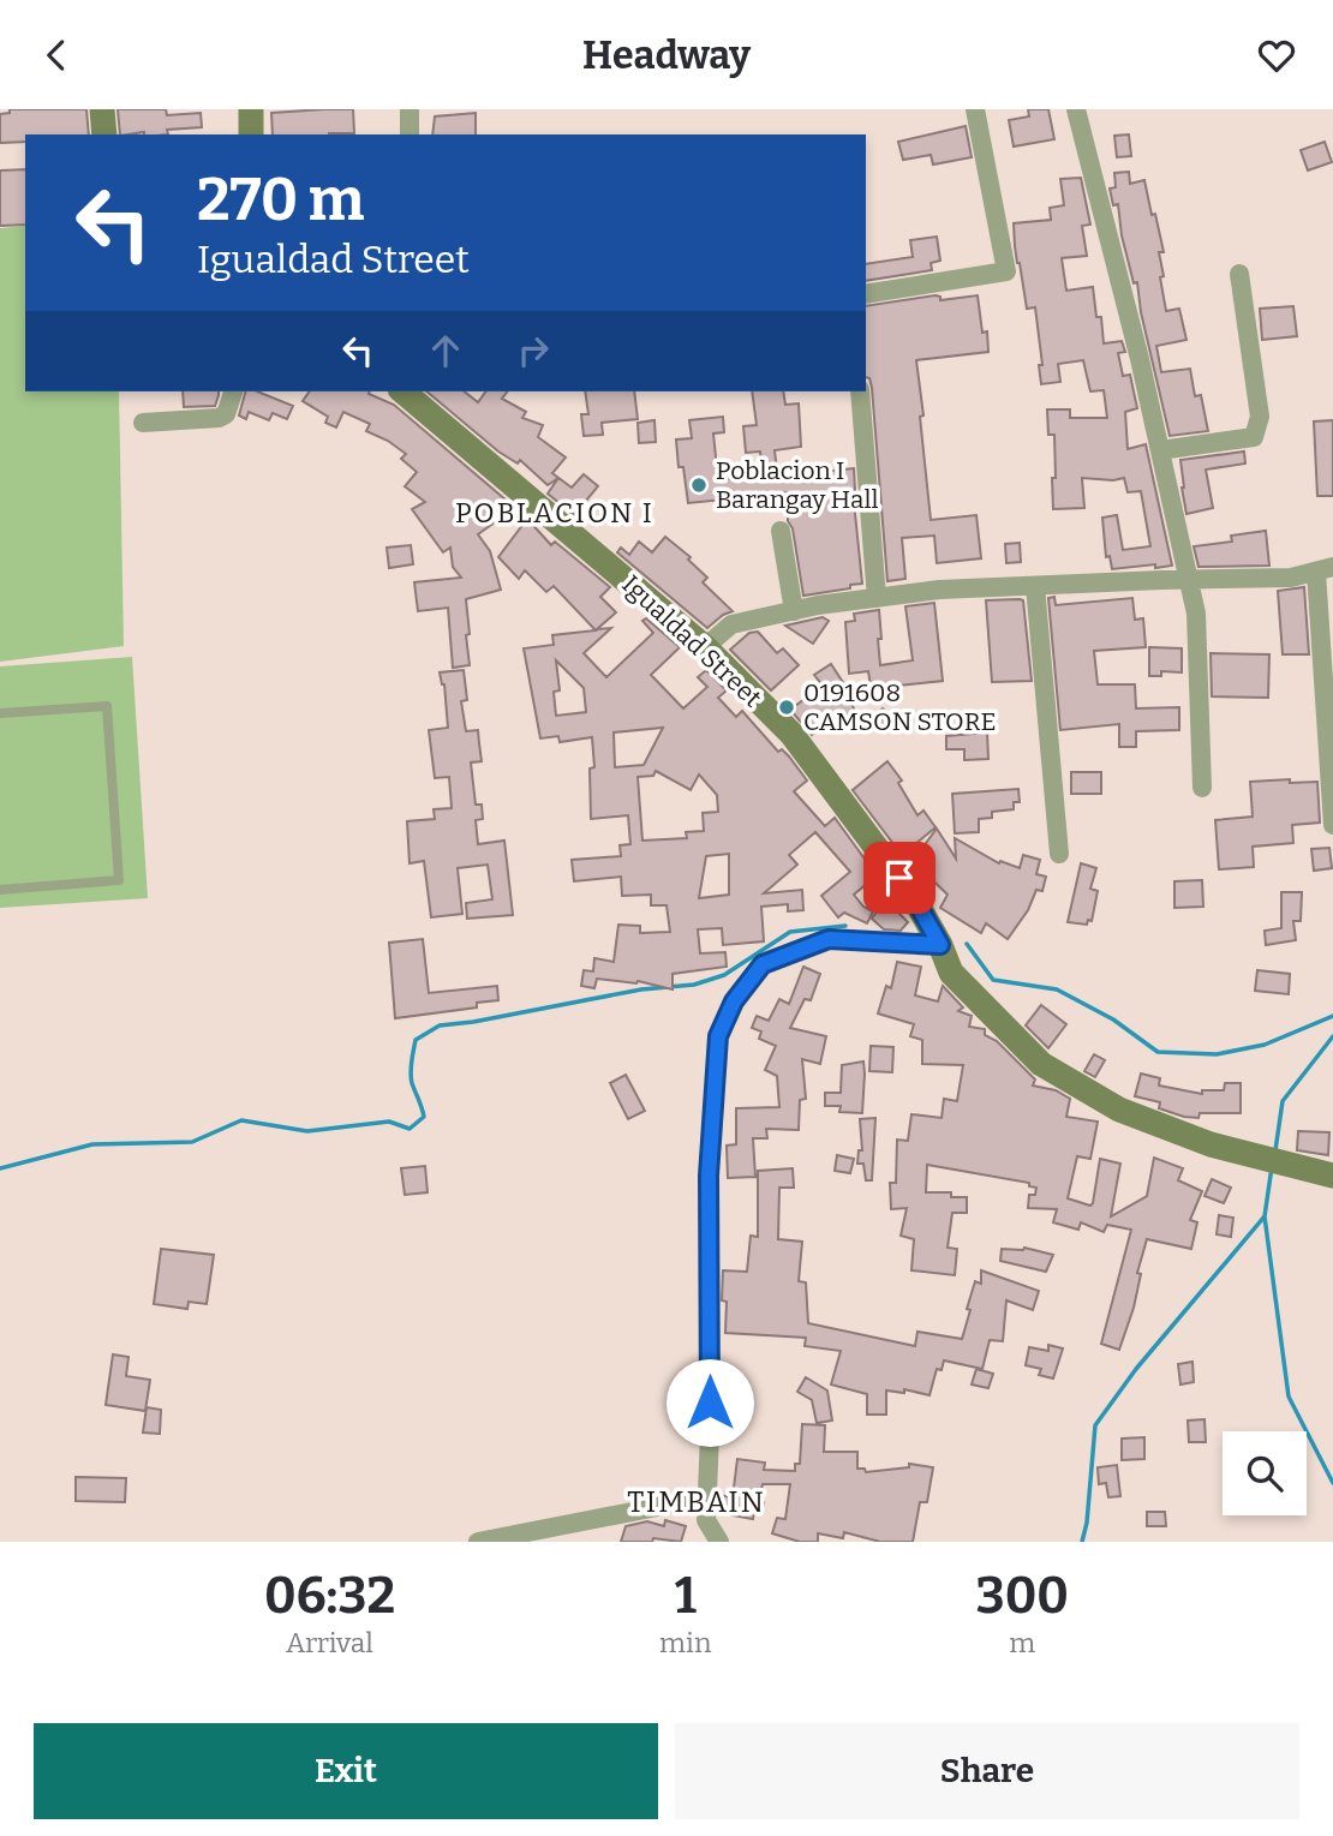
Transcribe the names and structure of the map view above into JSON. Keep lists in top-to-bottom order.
{
  "streets": {
    "street": ["Igualdad Street"]
  },
  "districts": ["POBLACION I", "TIMBAIN"],
  "places": ["Poblacion I Barangay Hall", "0191608 CAMSON STORE"],
  "page": {
    "header": "Headway",
    "turn": ["270 m", "Igualdad Street"],
    "eta": [
      "06:32",
      "Arrival",
      "1",
      "min",
      "300",
      "m"
    ],
    "buttons": ["Exit", "Share"]
  }
}
